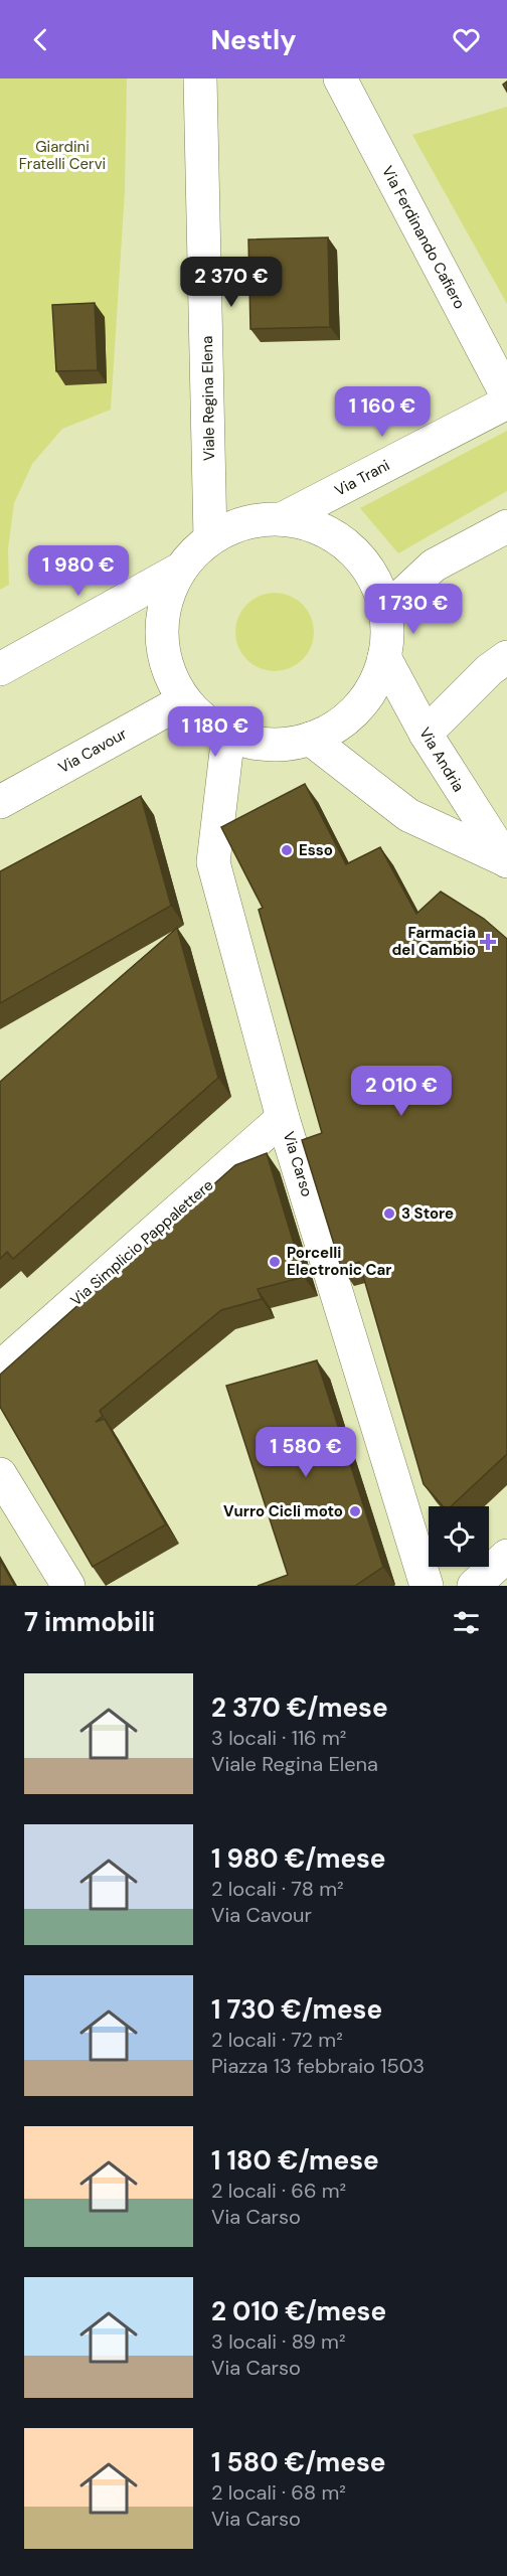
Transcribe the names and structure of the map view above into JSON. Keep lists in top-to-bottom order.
{
  "streets": {
    "street": [
      "Via Ferdinando Cafiero",
      "Viale Regina Elena",
      "Via Trani",
      "Via Cavour",
      "Via Andria",
      "Via Carso",
      "Via Simplicio Pappalettere"
    ]
  },
  "crossings": [
    ["Via Carso", "Via Simplicio Pappalettere"]
  ],
  "parks": ["Giardini Fratelli Cervi"],
  "places": {
    "other": [
      "Esso",
      "3 Store",
      "Porcelli Electronic Car",
      "Vurro Cicli moto"
    ],
    "health": ["Farmacia del Cambio"]
  },
  "page": {
    "header": "Nestly",
    "price": [
      "2 370 €",
      "1 160 €",
      "1 980 €",
      "1 730 €",
      "1 180 €",
      "2 010 €",
      "1 580 €"
    ],
    "heading": "7 immobili",
    "list": [
      {
        "name": "2 370 €/mese",
        "note": "3 locali · 116 m² · Viale Regina Elena"
      },
      {
        "name": "1 980 €/mese",
        "note": "2 locali · 78 m² · Via Cavour"
      },
      {
        "name": "1 730 €/mese",
        "note": "2 locali · 72 m² · Piazza 13 febbraio 1503"
      },
      {
        "name": "1 180 €/mese",
        "note": "2 locali · 66 m² · Via Carso"
      },
      {
        "name": "2 010 €/mese",
        "note": "3 locali · 89 m² · Via Carso"
      },
      {
        "name": "1 580 €/mese",
        "note": "2 locali · 68 m² · Via Carso"
      }
    ]
  }
}
